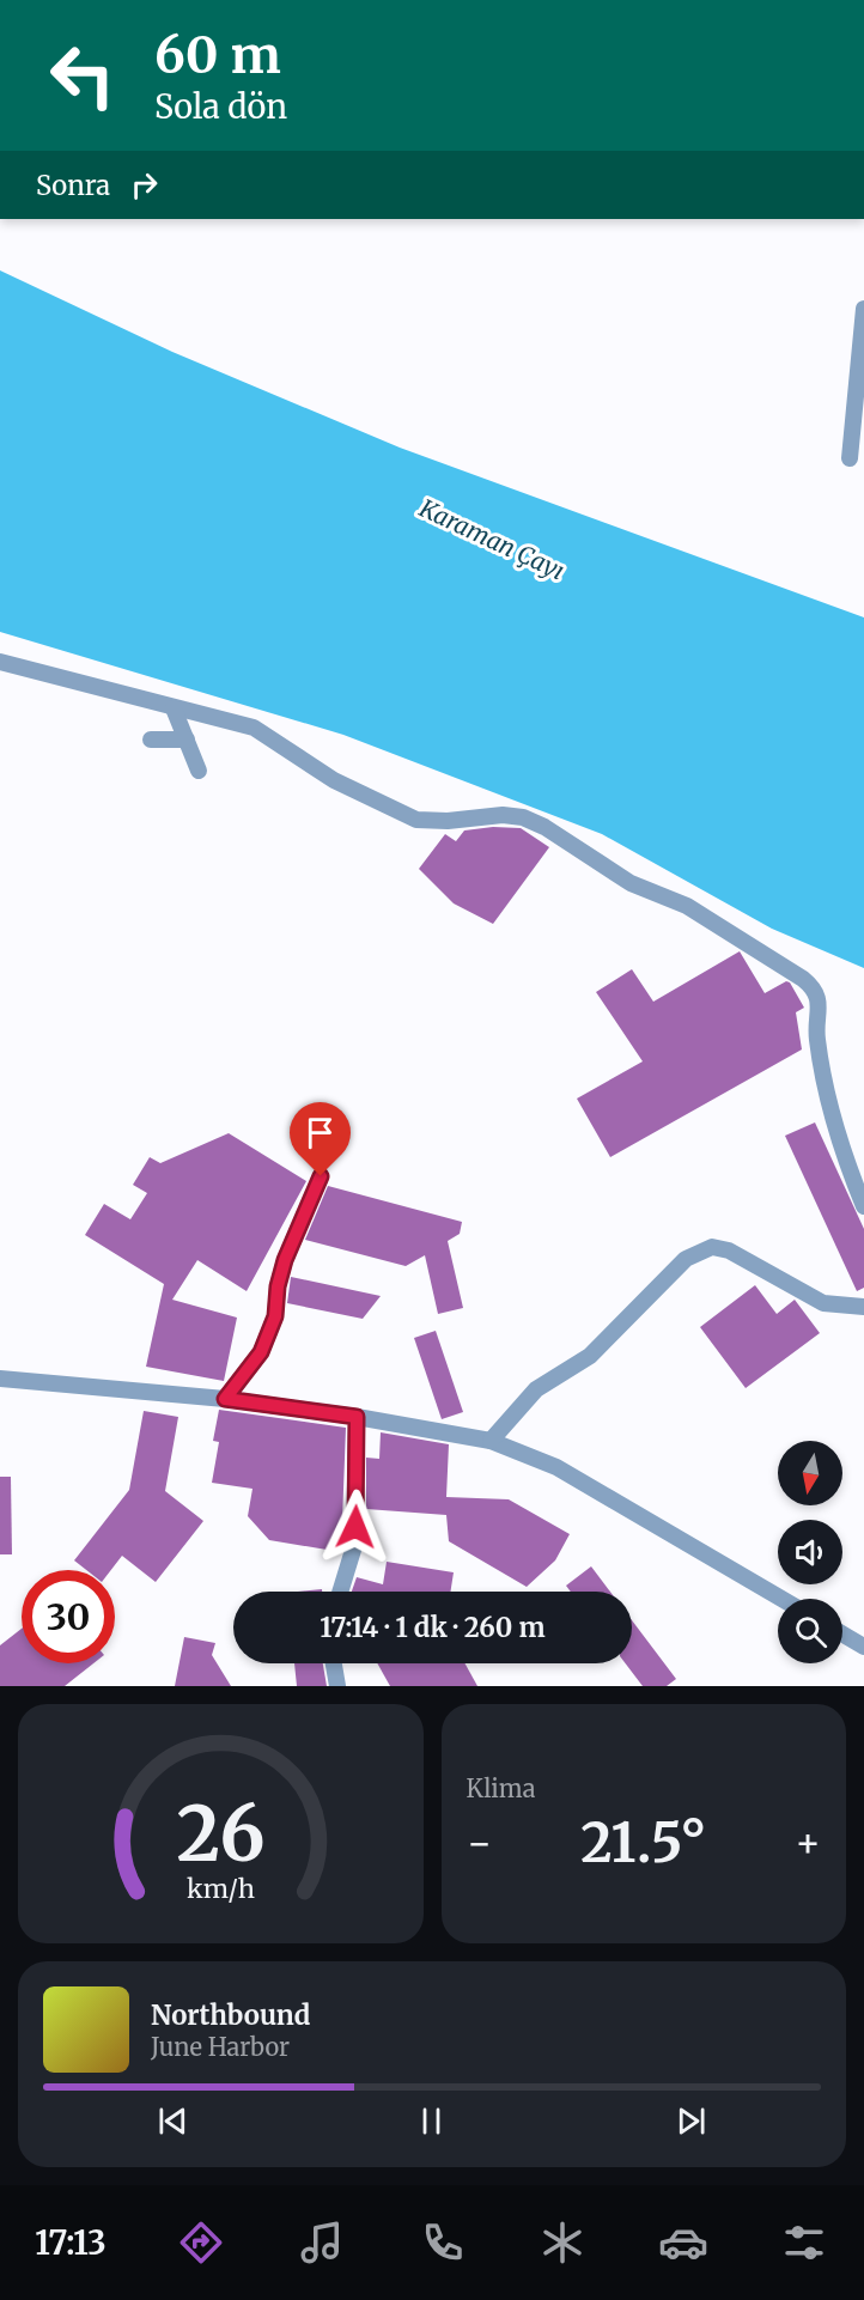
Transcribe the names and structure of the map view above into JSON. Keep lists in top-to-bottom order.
{
  "water": ["Karaman Çayı"],
  "north": "bottom",
  "page": {
    "turn": ["60 m", "Sola dön"],
    "then": "Sonra",
    "limit": "30",
    "trip": "17:14 · 1 dk · 260 m",
    "tile": "Klima",
    "heat": ["−", "21.5°", "+"],
    "song": ["Northbound", "June Harbor"],
    "tabs": "17:13",
    "gauge": ["26", "km/h"]
  }
}
